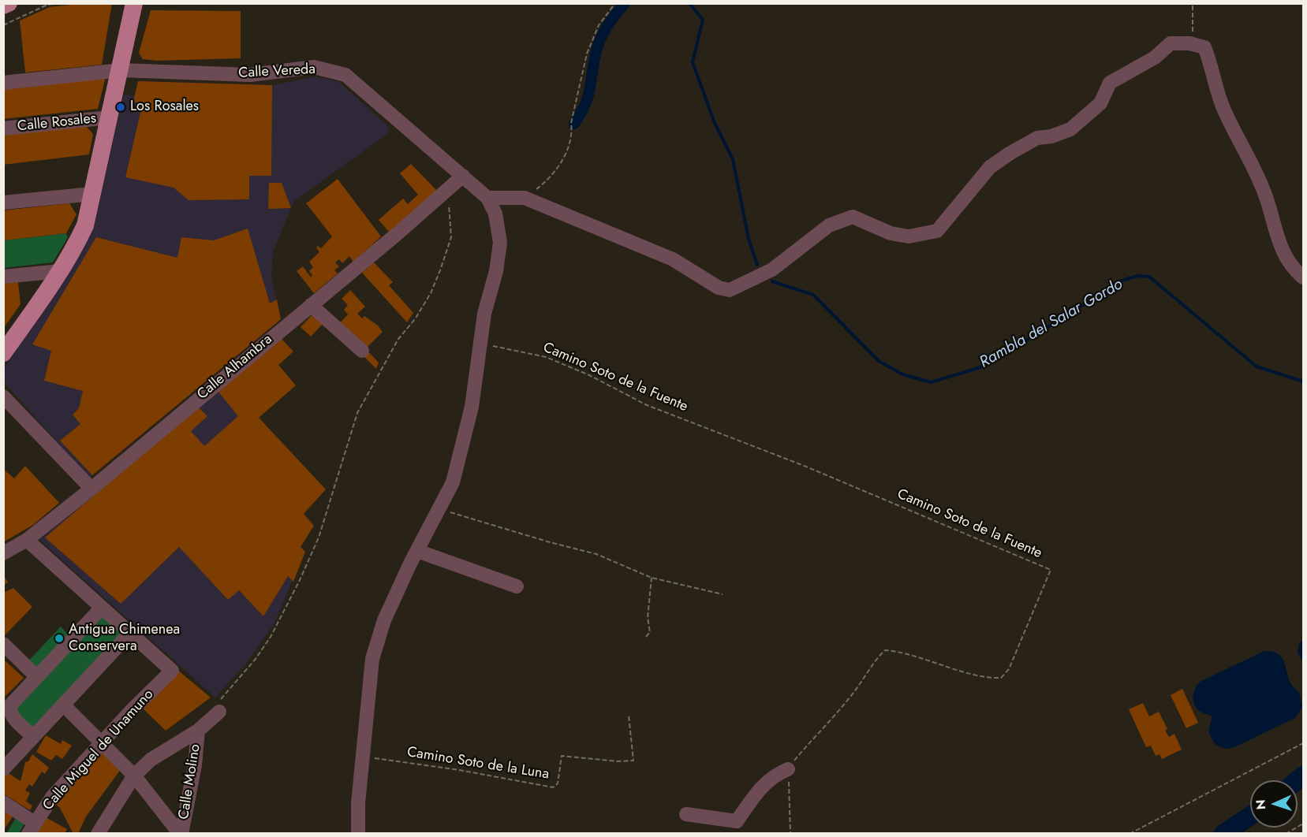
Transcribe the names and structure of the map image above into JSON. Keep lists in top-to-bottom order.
{
  "streets": {
    "street": [
      "Calle Vereda",
      "Calle Rosales",
      "Calle Alhambra",
      "Calle Miguel de Unamuno",
      "Calle Molino"
    ],
    "path": ["Camino Soto de la Fuente", "Camino Soto de la Luna"]
  },
  "crossings": [
    ["Calle Vereda", "Calle Alhambra"],
    ["Calle Vereda", "Camino Soto de la Fuente"],
    ["Calle Vereda", "Camino Soto de la Luna"]
  ],
  "water": ["Rambla del Salar Gordo"],
  "places": ["Los Rosales", "Antigua Chimenea Conservera"],
  "north": "left"
}
